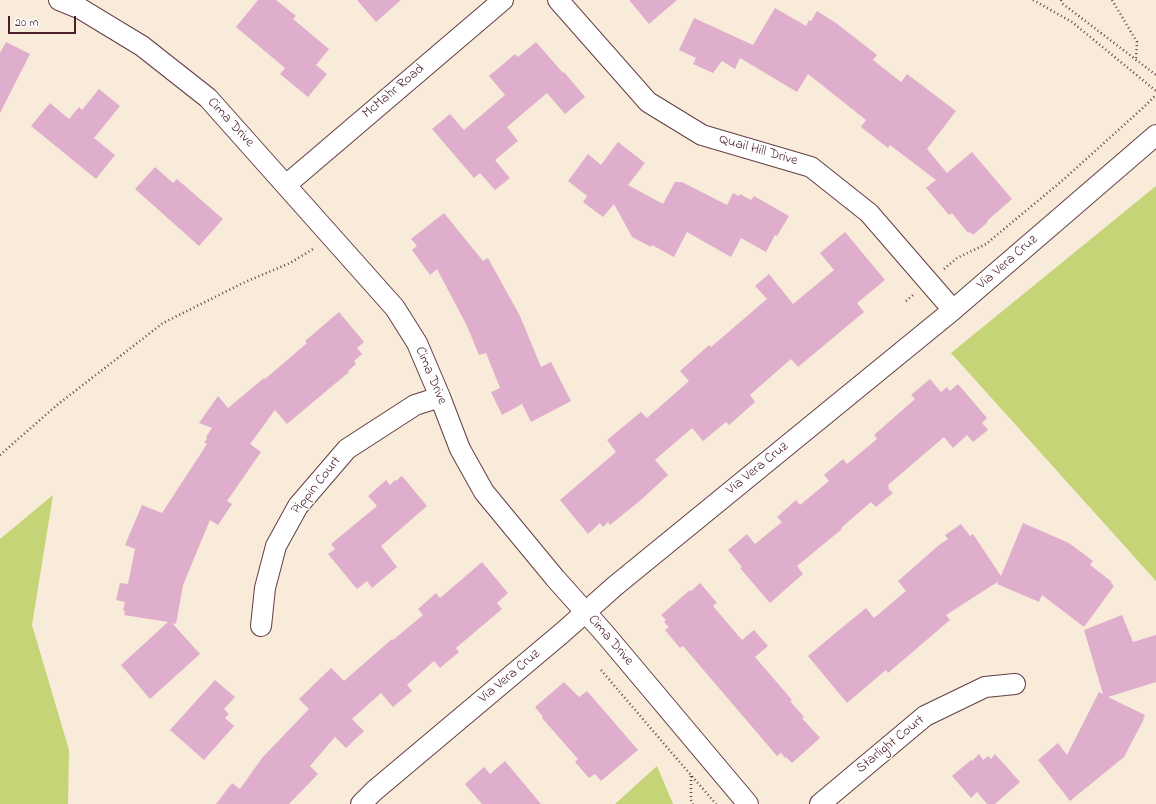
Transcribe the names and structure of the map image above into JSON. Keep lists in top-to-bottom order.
{
  "streets": {
    "street": [
      "McMahr Road",
      "Cima Drive",
      "Quail Hill Drive",
      "Via Vera Cruz",
      "Pippin Court",
      "Starlight Court"
    ]
  },
  "crossings": [
    ["McMahr Road", "Cima Drive"],
    ["Cima Drive", "Via Vera Cruz"],
    ["Cima Drive", "Pippin Court"],
    ["Quail Hill Drive", "Via Vera Cruz"]
  ],
  "scale_bar": "20 m"
}
